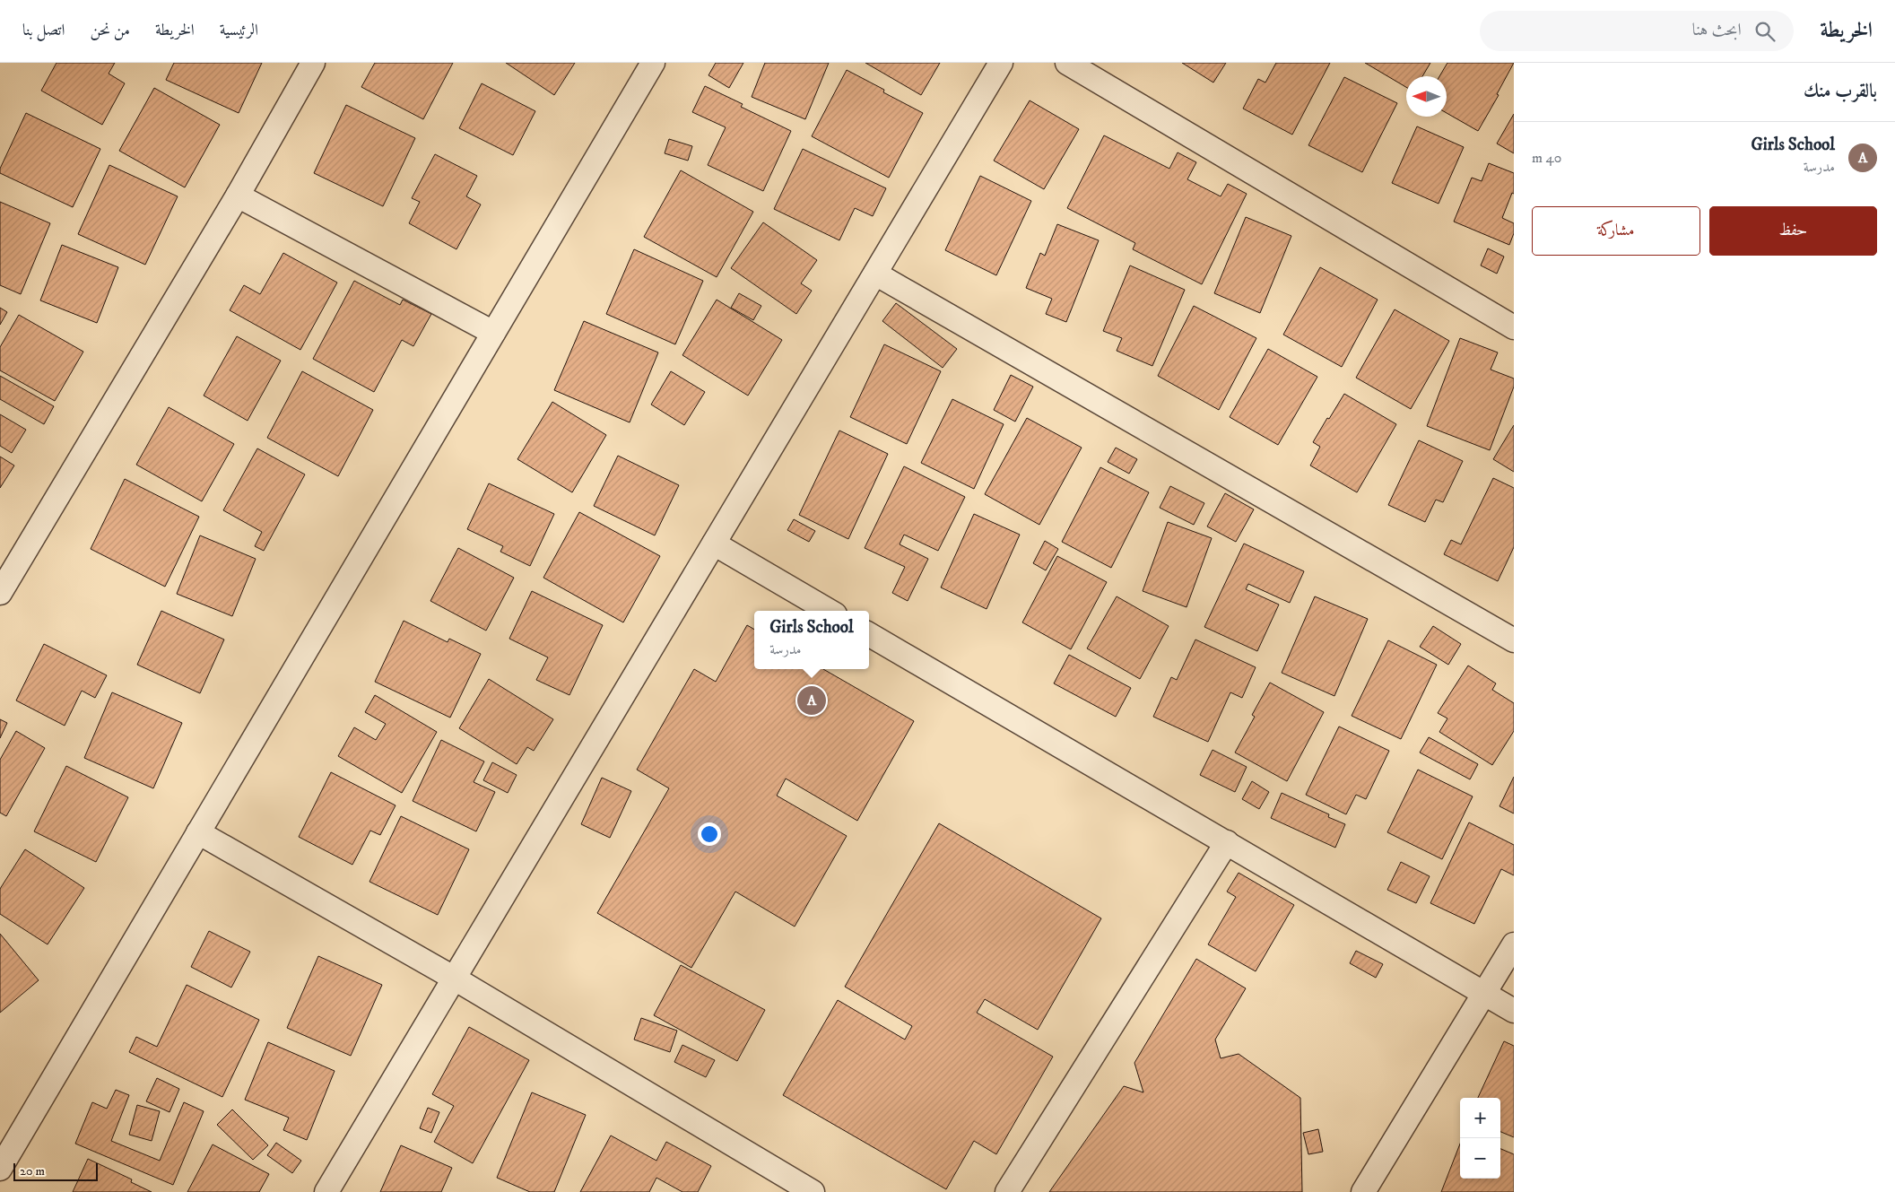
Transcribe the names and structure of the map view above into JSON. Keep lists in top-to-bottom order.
{
  "scale_bar": "20 m",
  "north": "left",
  "page": {
    "header": "الخريطة",
    "search": "ابحث هنا",
    "nav": [
      "الرئيسية",
      "الخريطة",
      "من نحن",
      "اتصل بنا"
    ],
    "heading": "بالقرب منك",
    "list": [
      {
        "mark": "A",
        "name": "Girls School",
        "note": "مدرسة",
        "value": "40 m"
      }
    ],
    "buttons": ["حفظ", "مشاركة"],
    "popup": ["Girls School", "مدرسة"],
    "pins": "A",
    "map_buttons": ["+", "−"],
    "scale": "20 m"
  }
}
